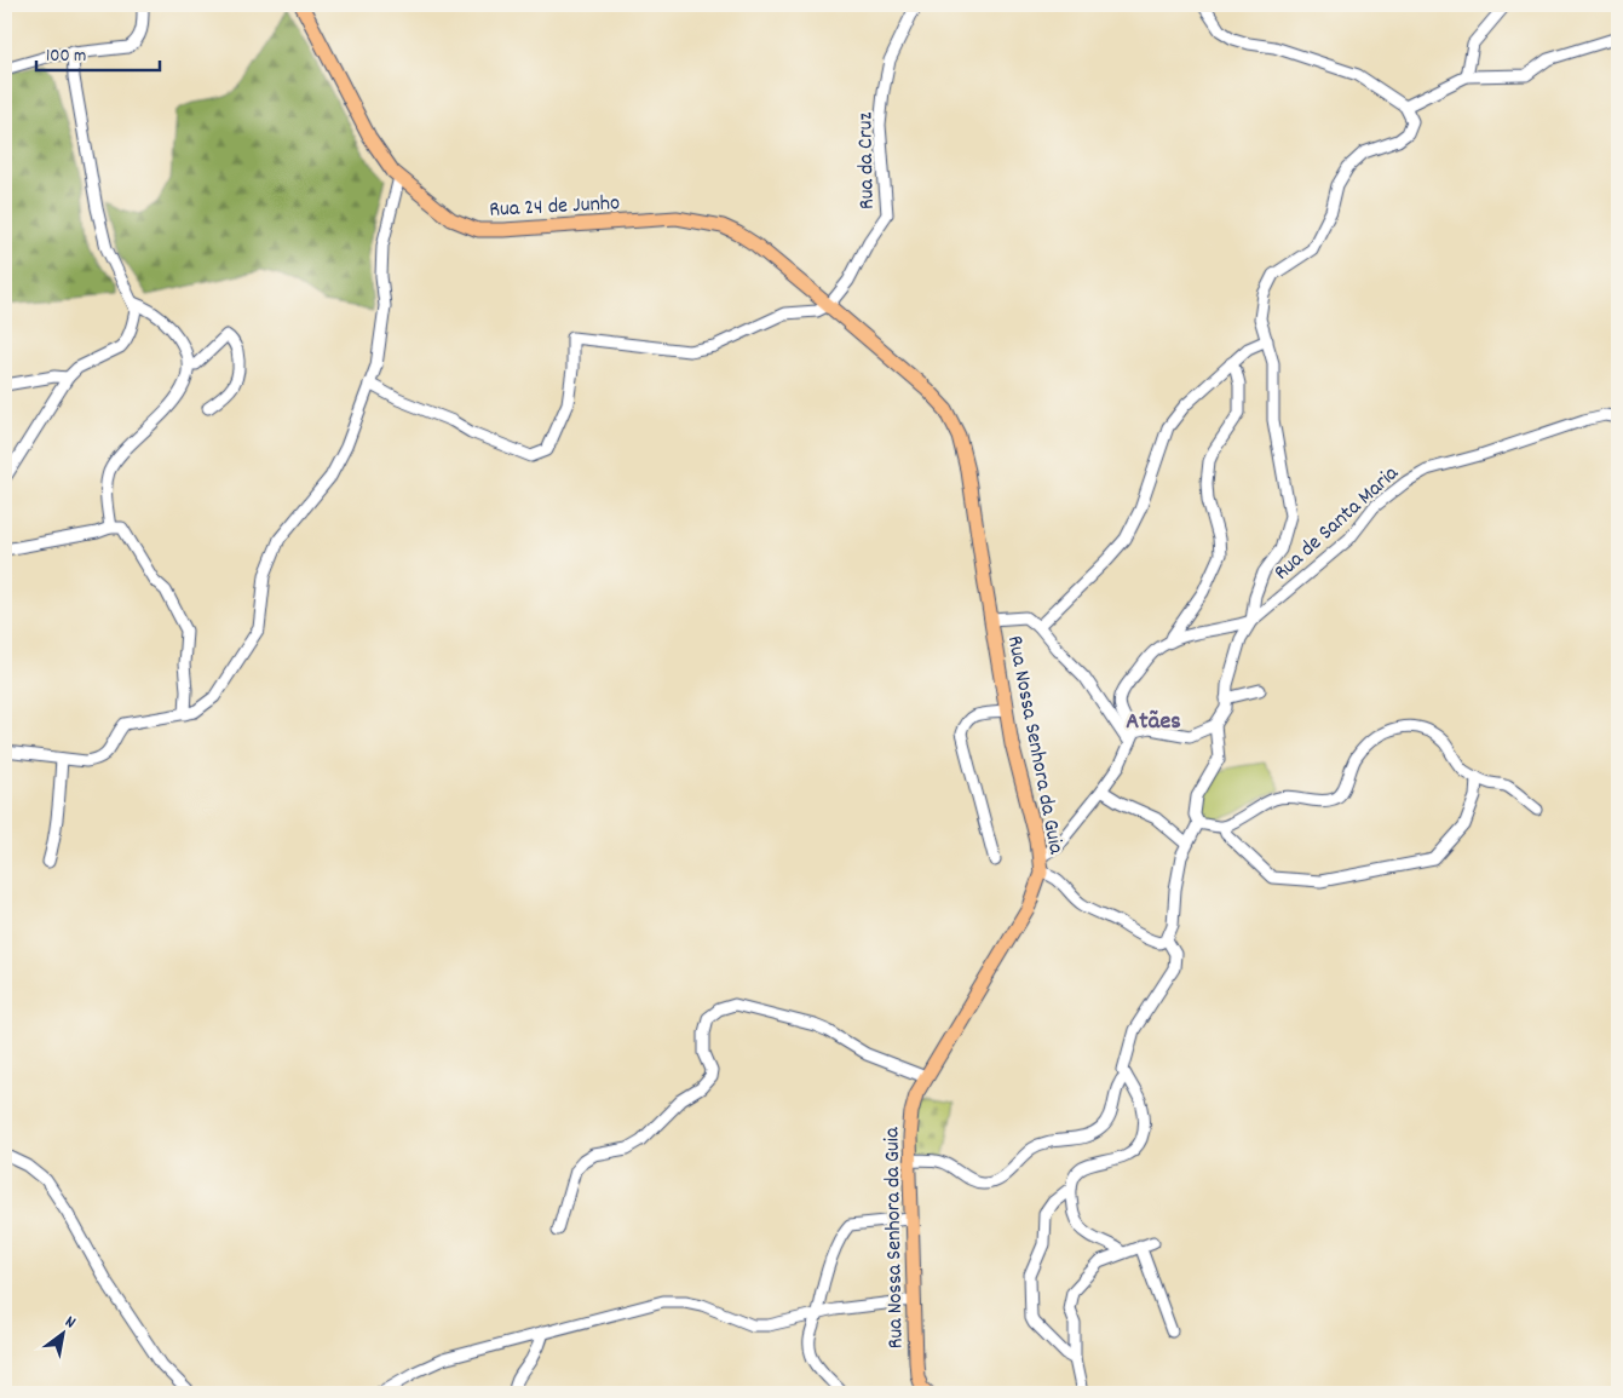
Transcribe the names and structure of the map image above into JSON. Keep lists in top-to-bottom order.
{
  "streets": {
    "main road": ["Rua 24 de Junho", "Rua Nossa Senhora da Guia"],
    "street": ["Rua da Cruz", "Rua de Santa Maria"]
  },
  "crossings": [
    ["Rua da Cruz", "Rua 24 de Junho"],
    ["Rua da Cruz", "Rua Nossa Senhora da Guia"],
    ["Rua 24 de Junho", "Rua Nossa Senhora da Guia"]
  ],
  "districts": ["Atães"],
  "scale_bar": "100 m",
  "north": "top right"
}
